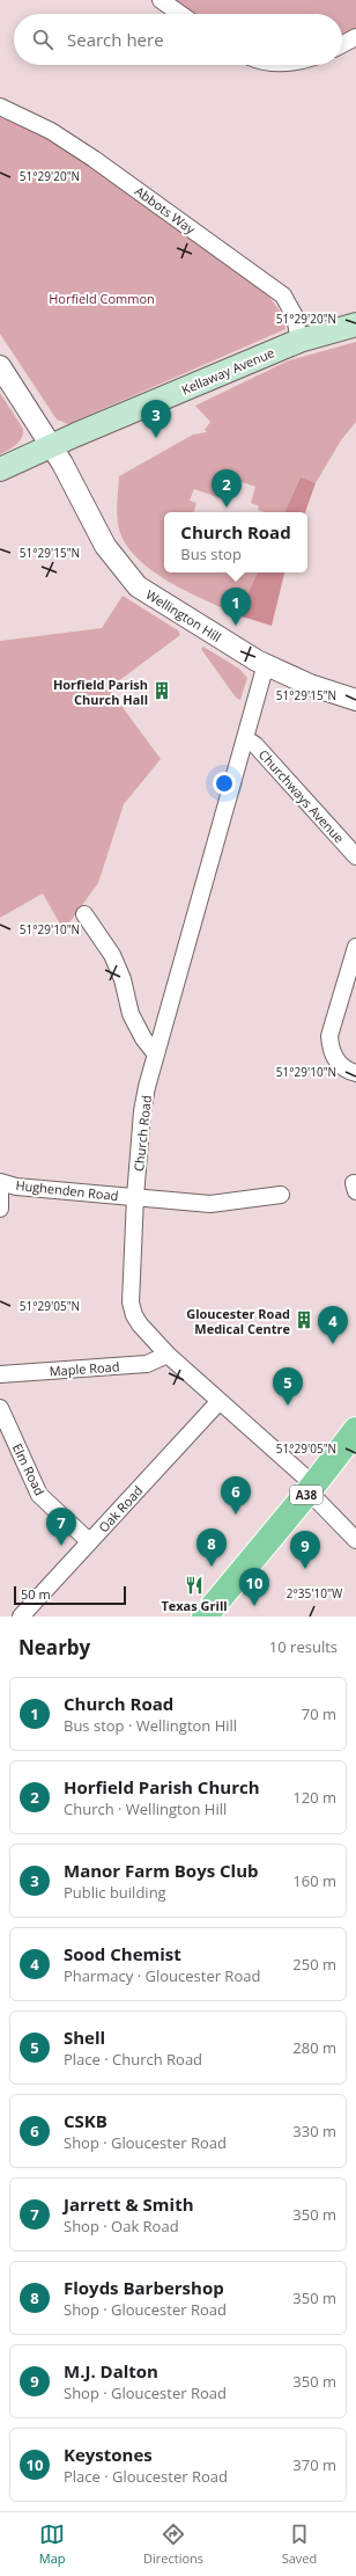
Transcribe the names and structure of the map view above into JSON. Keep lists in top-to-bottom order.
{
  "streets": {
    "main road": ["Kellaway Avenue", "A38"],
    "street": [
      "Abbots Way",
      "Wellington Hill",
      "Churchways Avenue",
      "Church Road",
      "Hughenden Road",
      "Maple Road",
      "Elm Road",
      "Oak Road"
    ]
  },
  "crossings": [
    ["Abbots Way", "Kellaway Avenue"],
    ["Kellaway Avenue", "Wellington Hill"],
    ["Wellington Hill", "Church Road"],
    ["Churchways Avenue", "Church Road"],
    ["Church Road", "Hughenden Road"],
    ["Church Road", "Maple Road"],
    ["Church Road", "A38"],
    ["Church Road", "Oak Road"],
    ["Elm Road", "Oak Road"]
  ],
  "parks": ["Horfield Common"],
  "places": {
    "building": ["Horfield Parish Church Hall", "Gloucester Road Medical Centre"],
    "restaurant": ["Texas Grill"]
  },
  "scale_bar": "50 m",
  "page": {
    "search": "Search here",
    "pins": [
      "3",
      "2",
      "1",
      "4",
      "5",
      "6",
      "7",
      "8",
      "9",
      "10"
    ],
    "popup": ["Church Road", "Bus stop"],
    "scale": "50 m",
    "heading": ["Nearby", "10 results"],
    "list": [
      {
        "mark": "1",
        "name": "Church Road",
        "note": "Bus stop · Wellington Hill",
        "value": "70 m"
      },
      {
        "mark": "2",
        "name": "Horfield Parish Church",
        "note": "Church · Wellington Hill",
        "value": "120 m"
      },
      {
        "mark": "3",
        "name": "Manor Farm Boys Club",
        "note": "Public building",
        "value": "160 m"
      },
      {
        "mark": "4",
        "name": "Sood Chemist",
        "note": "Pharmacy · Gloucester Road",
        "value": "250 m"
      },
      {
        "mark": "5",
        "name": "Shell",
        "note": "Place · Church Road",
        "value": "280 m"
      },
      {
        "mark": "6",
        "name": "CSKB",
        "note": "Shop · Gloucester Road",
        "value": "330 m"
      },
      {
        "mark": "7",
        "name": "Jarrett & Smith",
        "note": "Shop · Oak Road",
        "value": "350 m"
      },
      {
        "mark": "8",
        "name": "Floyds Barbershop",
        "note": "Shop · Gloucester Road",
        "value": "350 m"
      },
      {
        "mark": "9",
        "name": "M.J. Dalton",
        "note": "Shop · Gloucester Road",
        "value": "350 m"
      },
      {
        "mark": "10",
        "name": "Keystones",
        "note": "Place · Gloucester Road",
        "value": "370 m"
      }
    ],
    "nav": ["Map", "Directions", "Saved"]
  },
  "coordinates": [
    "51°29'20\"N",
    "51°29'15\"N",
    "51°29'10\"N",
    "51°29'05\"N",
    "2°35'10\"W"
  ]
}
